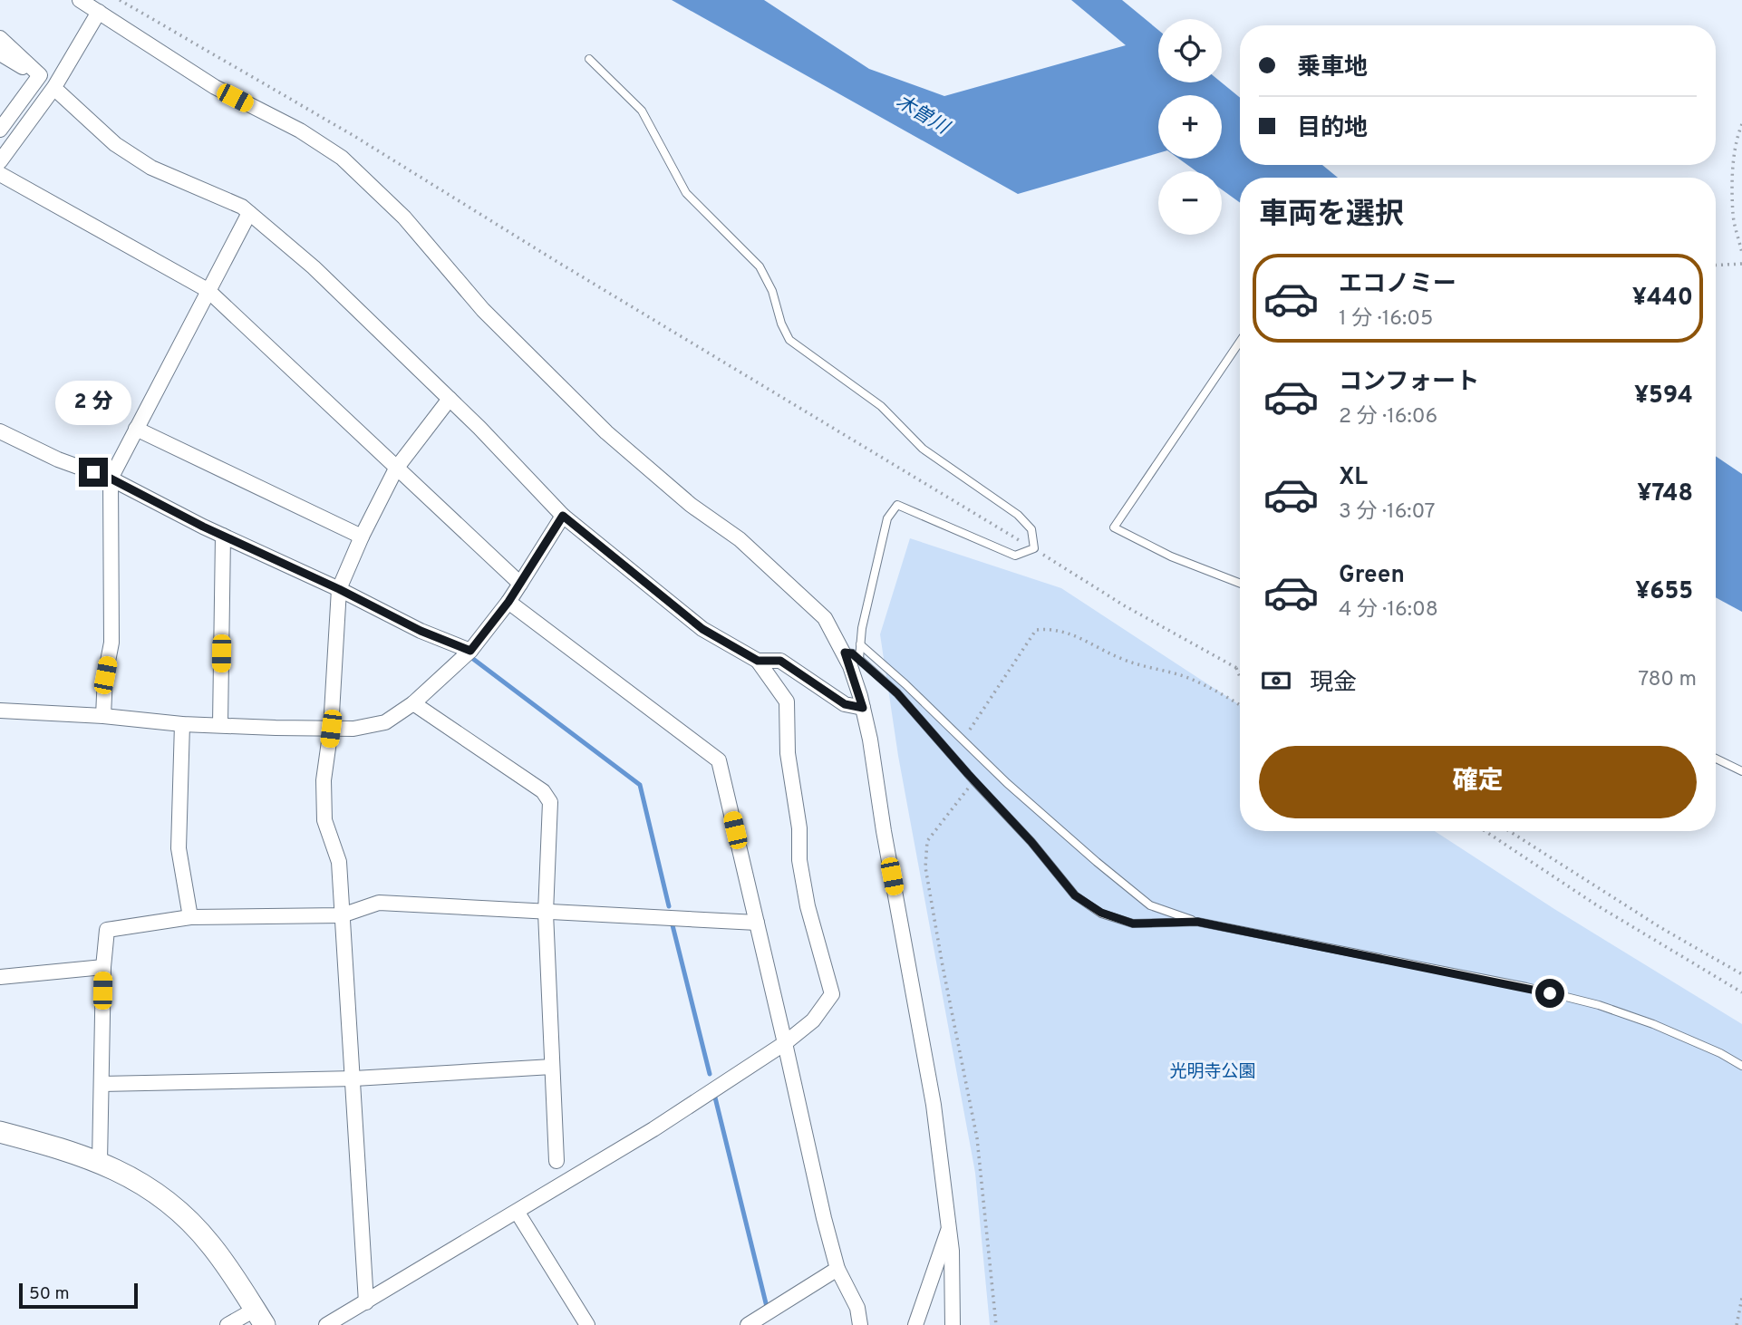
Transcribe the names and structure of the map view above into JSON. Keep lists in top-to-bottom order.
{
  "water": ["木曽川"],
  "parks": ["光明寺公園"],
  "scale_bar": "50 m",
  "page": {
    "map_buttons": ["+", "−"],
    "banner": ["乗車地", "目的地"],
    "heading": "車両を選択",
    "list": [
      {
        "name": "エコノミー",
        "note": "1 分 · 16:05",
        "value": "¥440"
      },
      {
        "name": "コンフォート",
        "note": "2 分 · 16:06",
        "value": "¥594"
      },
      {
        "name": "XL",
        "note": "3 分 · 16:07",
        "value": "¥748"
      },
      {
        "name": "Green",
        "note": "4 分 · 16:08",
        "value": "¥655"
      }
    ],
    "bubble": "2 分",
    "pay": ["現金", "780 m"],
    "buttons": "確定",
    "scale": "50 m"
  }
}
